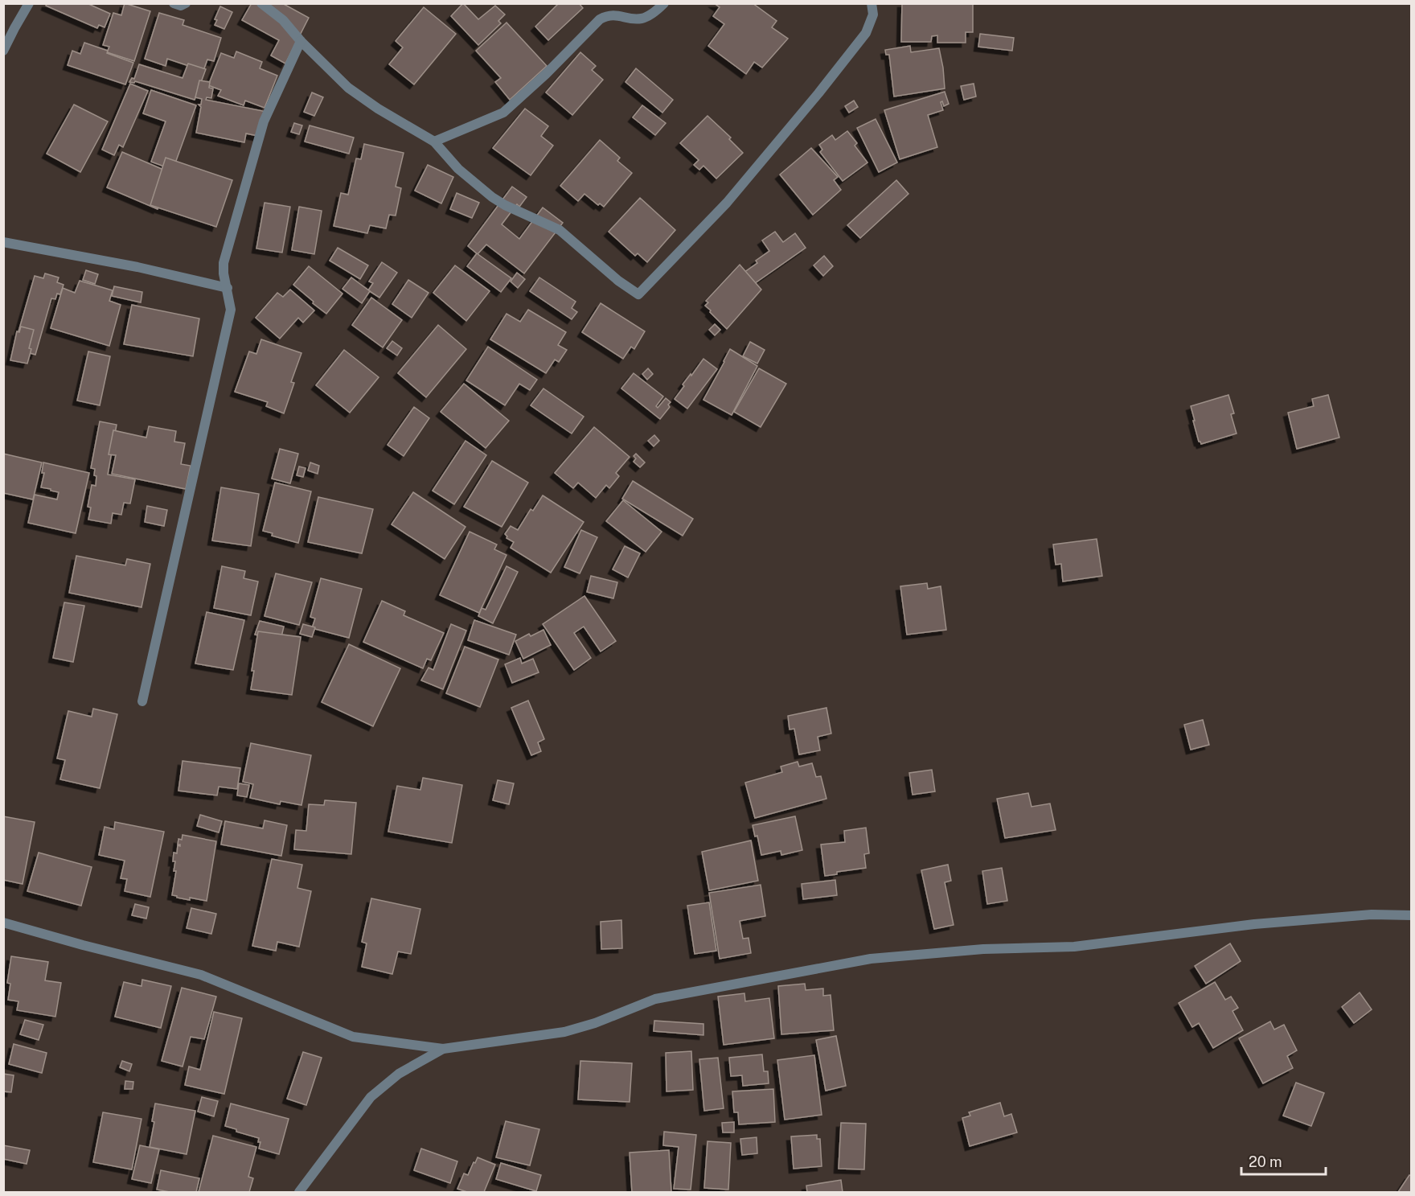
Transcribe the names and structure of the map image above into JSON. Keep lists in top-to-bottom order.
{
  "scale_bar": "20 m"
}
